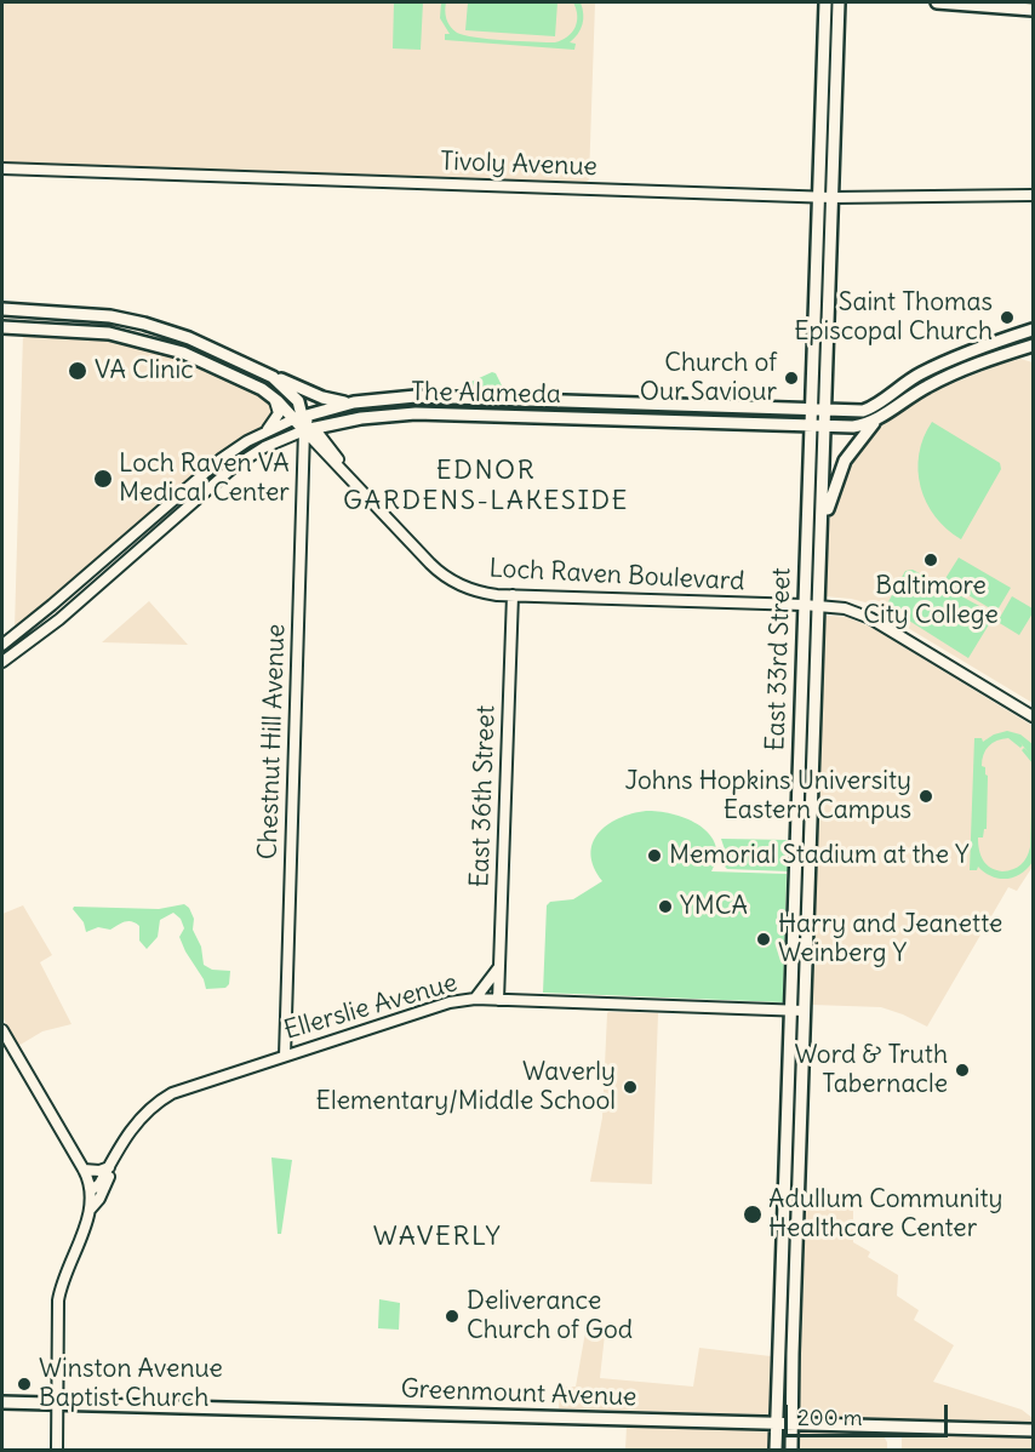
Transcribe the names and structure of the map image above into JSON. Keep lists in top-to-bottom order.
{
  "streets": {
    "main road": [
      "The Alameda",
      "Loch Raven Boulevard",
      "East 33rd Street",
      "Greenmount Avenue"
    ],
    "street": [
      "Tivoly Avenue",
      "Chestnut Hill Avenue",
      "East 36th Street",
      "Ellerslie Avenue"
    ]
  },
  "crossings": [
    ["Tivoly Avenue", "East 33rd Street"],
    ["The Alameda", "Loch Raven Boulevard"],
    ["The Alameda", "East 33rd Street"],
    ["The Alameda", "Chestnut Hill Avenue"],
    ["Loch Raven Boulevard", "East 33rd Street"],
    ["Loch Raven Boulevard", "Chestnut Hill Avenue"],
    ["Loch Raven Boulevard", "East 36th Street"],
    ["East 33rd Street", "Ellerslie Avenue"],
    ["East 33rd Street", "Greenmount Avenue"],
    ["Chestnut Hill Avenue", "Ellerslie Avenue"],
    ["East 36th Street", "Ellerslie Avenue"]
  ],
  "districts": ["EDNOR GARDENS-LAKESIDE", "WAVERLY"],
  "places": [
    "Saint Thomas Episcopal Church",
    "VA Clinic",
    "Church of Our Saviour",
    "Loch Raven VA Medical Center",
    "Baltimore City College",
    "Johns Hopkins University Eastern Campus",
    "Memorial Stadium at the Y",
    "YMCA",
    "Harry and Jeanette Weinberg Y",
    "Word & Truth Tabernacle",
    "Waverly Elementary/Middle School",
    "Adullum Community Healthcare Center",
    "Deliverance Church of God",
    "Winston Avenue Baptist Church"
  ],
  "scale_bar": "200 m"
}
